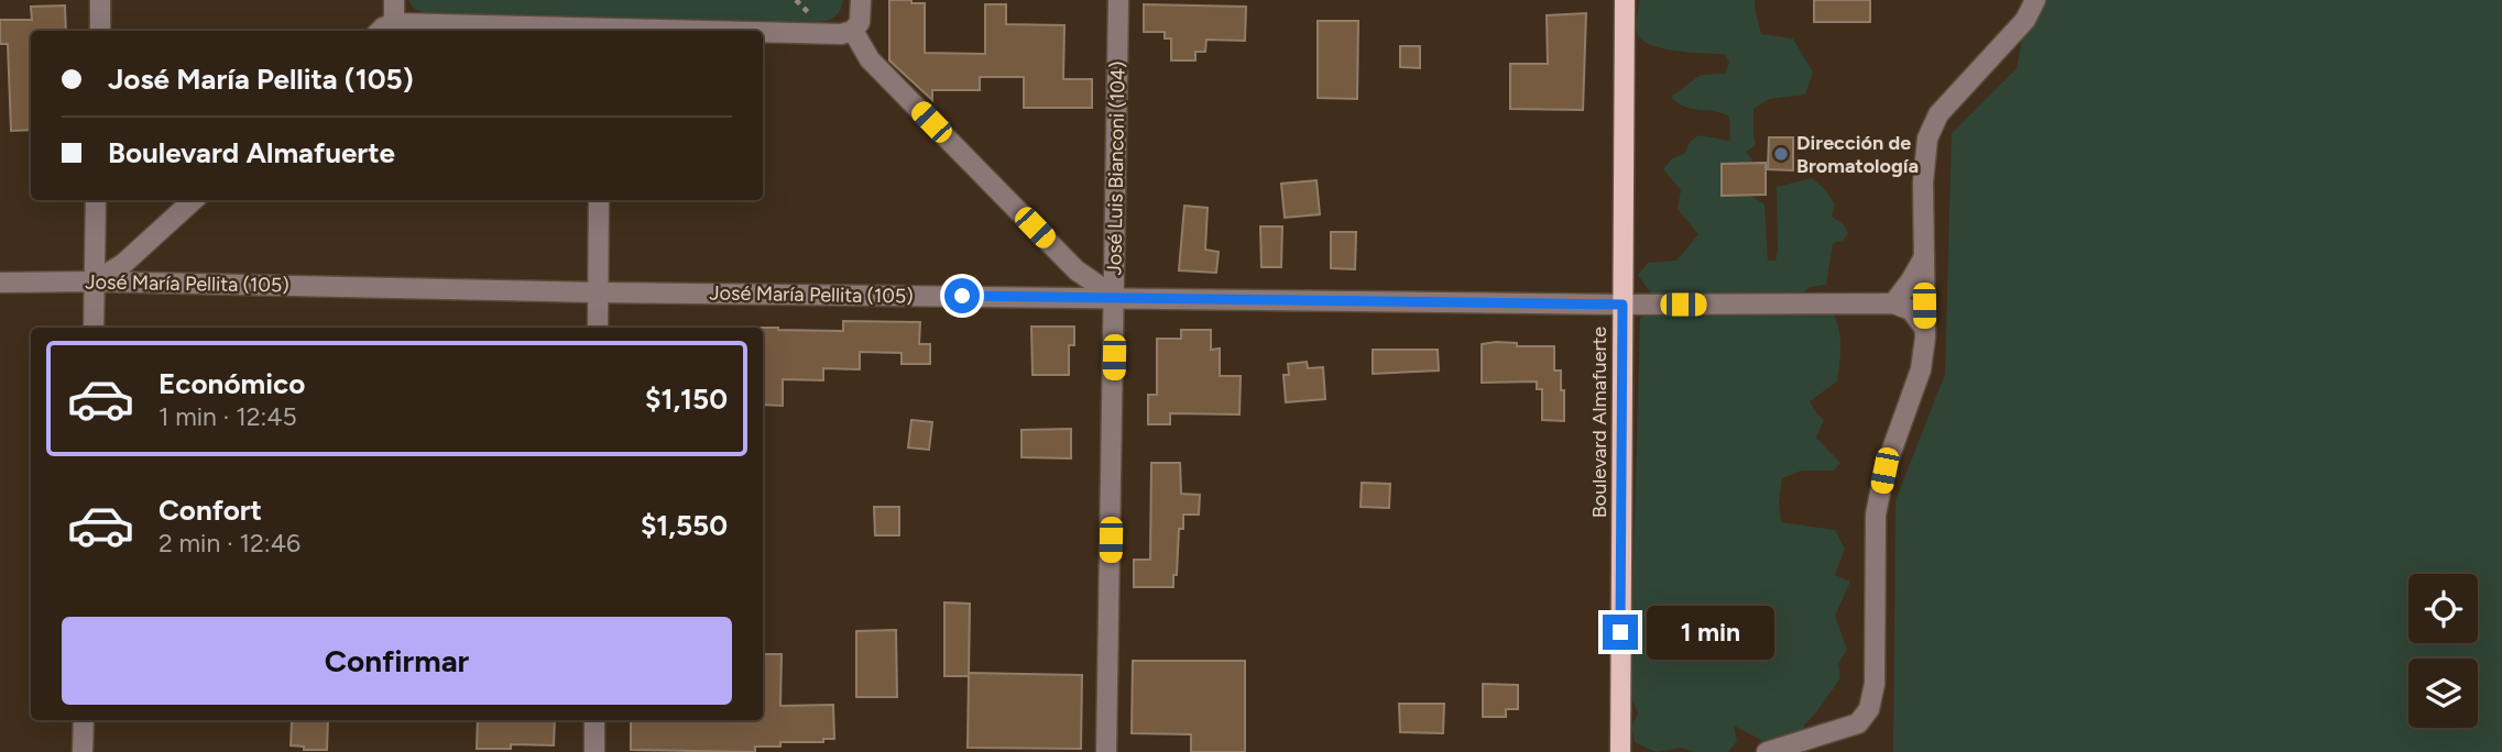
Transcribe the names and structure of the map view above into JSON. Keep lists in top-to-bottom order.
{
  "streets": {
    "main road": ["Boulevard Almafuerte"],
    "street": ["José Luis Bianconi (104)", "José María Pellita (105)"]
  },
  "crossings": [
    ["José Luis Bianconi (104)", "José María Pellita (105)"],
    ["José María Pellita (105)", "Boulevard Almafuerte"]
  ],
  "places": ["Dirección de Bromatología"],
  "page": {
    "banner": ["José María Pellita (105)", "Boulevard Almafuerte"],
    "list": [
      {
        "name": "Económico",
        "note": "1 min · 12:45",
        "value": "$1,150"
      },
      {
        "name": "Confort",
        "note": "2 min · 12:46",
        "value": "$1,550"
      }
    ],
    "buttons": "Confirmar",
    "bubble": "1 min"
  }
}
